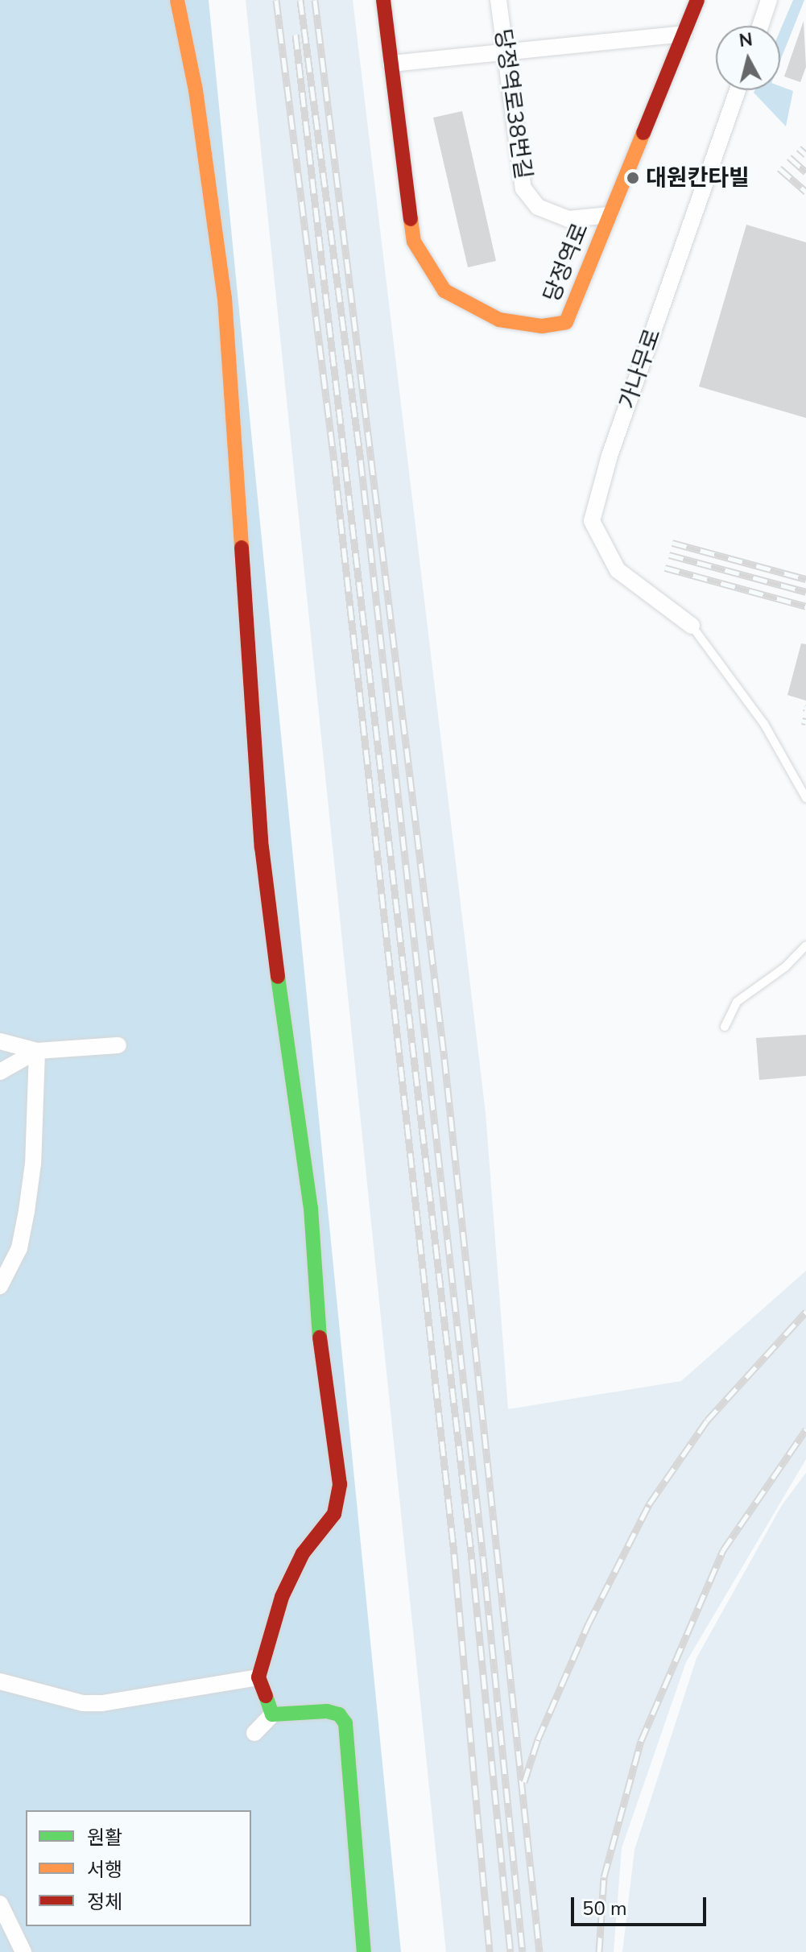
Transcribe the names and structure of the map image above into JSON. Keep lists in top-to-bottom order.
{
  "streets": {
    "street": ["당정역로38번길", "당정역로", "가나무로"]
  },
  "crossings": [
    ["당정역로38번길", "당정역로"]
  ],
  "places": ["대원칸타빌"],
  "legend": ["원활", "서행", "정체"],
  "scale_bar": "50 m",
  "north": "top"
}
